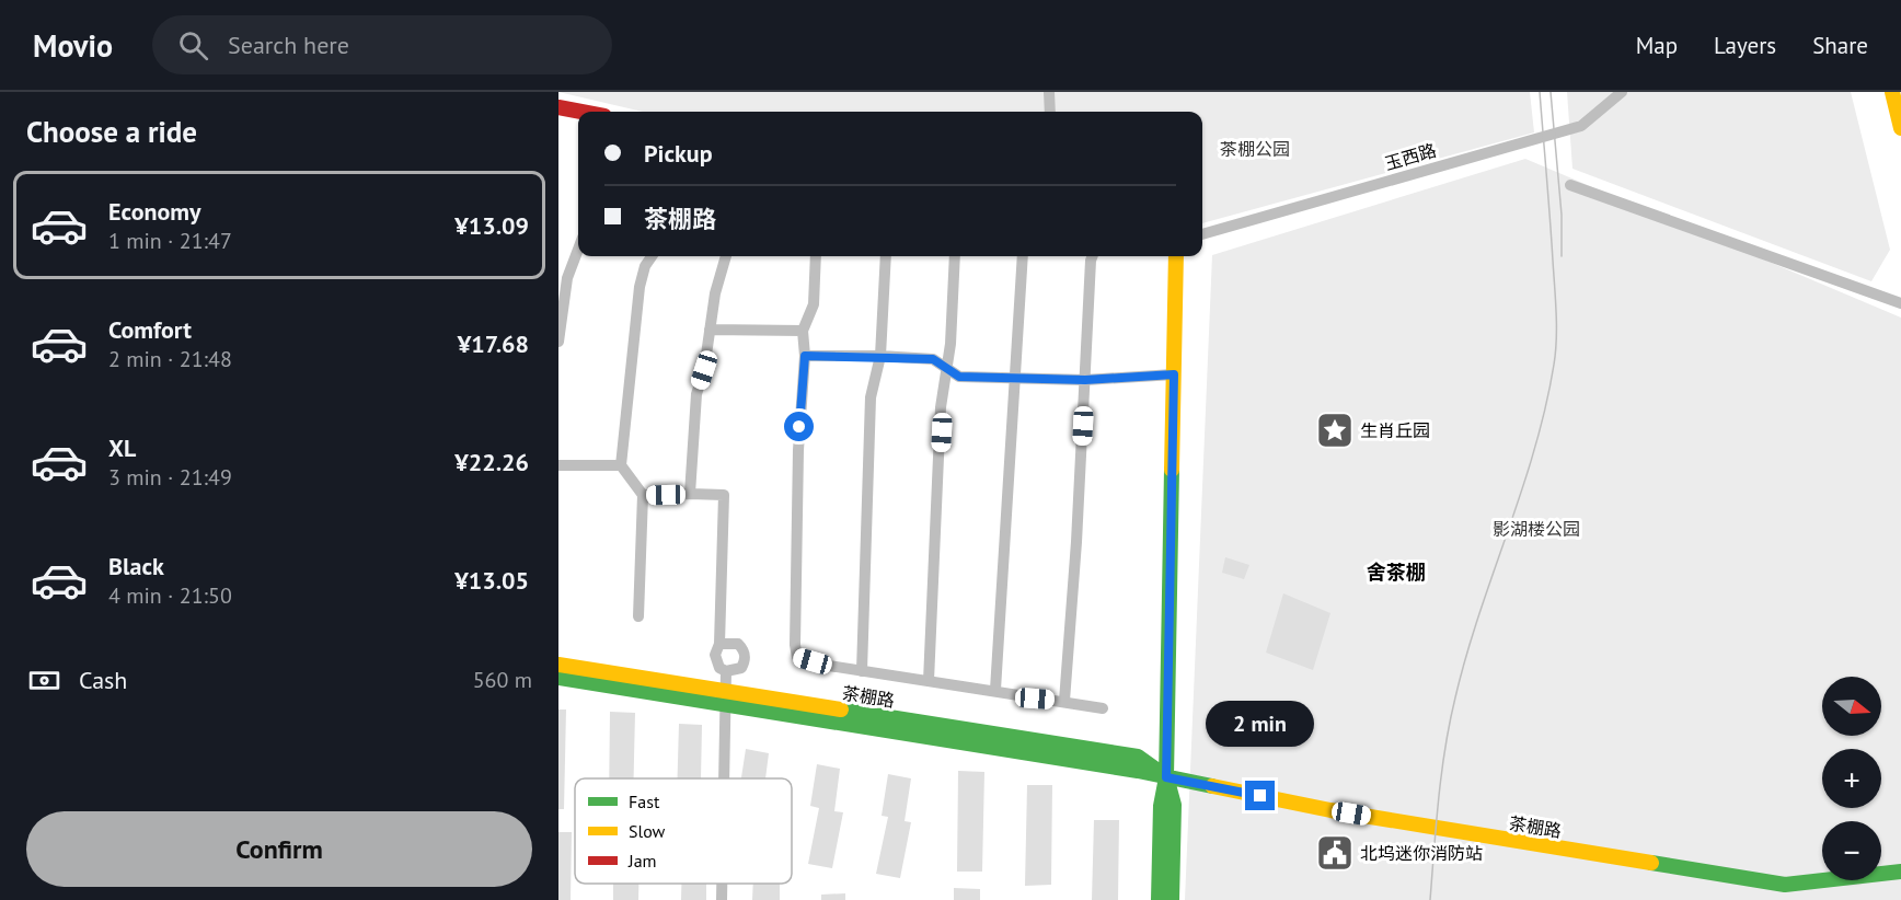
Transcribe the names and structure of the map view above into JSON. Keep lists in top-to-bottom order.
{
  "streets": {
    "street": ["玉西路", "茶棚路"]
  },
  "districts": ["舍茶棚"],
  "parks": ["茶棚公园", "影湖楼公园"],
  "places": {
    "place": ["生肖丘园"],
    "public building": ["北坞迷你消防站"]
  },
  "legend": ["Fast", "Slow", "Jam"],
  "north": "right",
  "page": {
    "header": "Movio",
    "search": "Search here",
    "nav": ["Map", "Layers", "Share"],
    "heading": "Choose a ride",
    "banner": ["Pickup", "茶棚路"],
    "list": [
      {
        "name": "Economy",
        "note": "1 min · 21:47",
        "value": "¥13.09"
      },
      {
        "name": "Comfort",
        "note": "2 min · 21:48",
        "value": "¥17.68"
      },
      {
        "name": "XL",
        "note": "3 min · 21:49",
        "value": "¥22.26"
      },
      {
        "name": "Black",
        "note": "4 min · 21:50",
        "value": "¥13.05"
      }
    ],
    "pay": ["Cash", "560 m"],
    "map_buttons": ["+", "−"],
    "bubble": "2 min",
    "buttons": "Confirm"
  }
}
